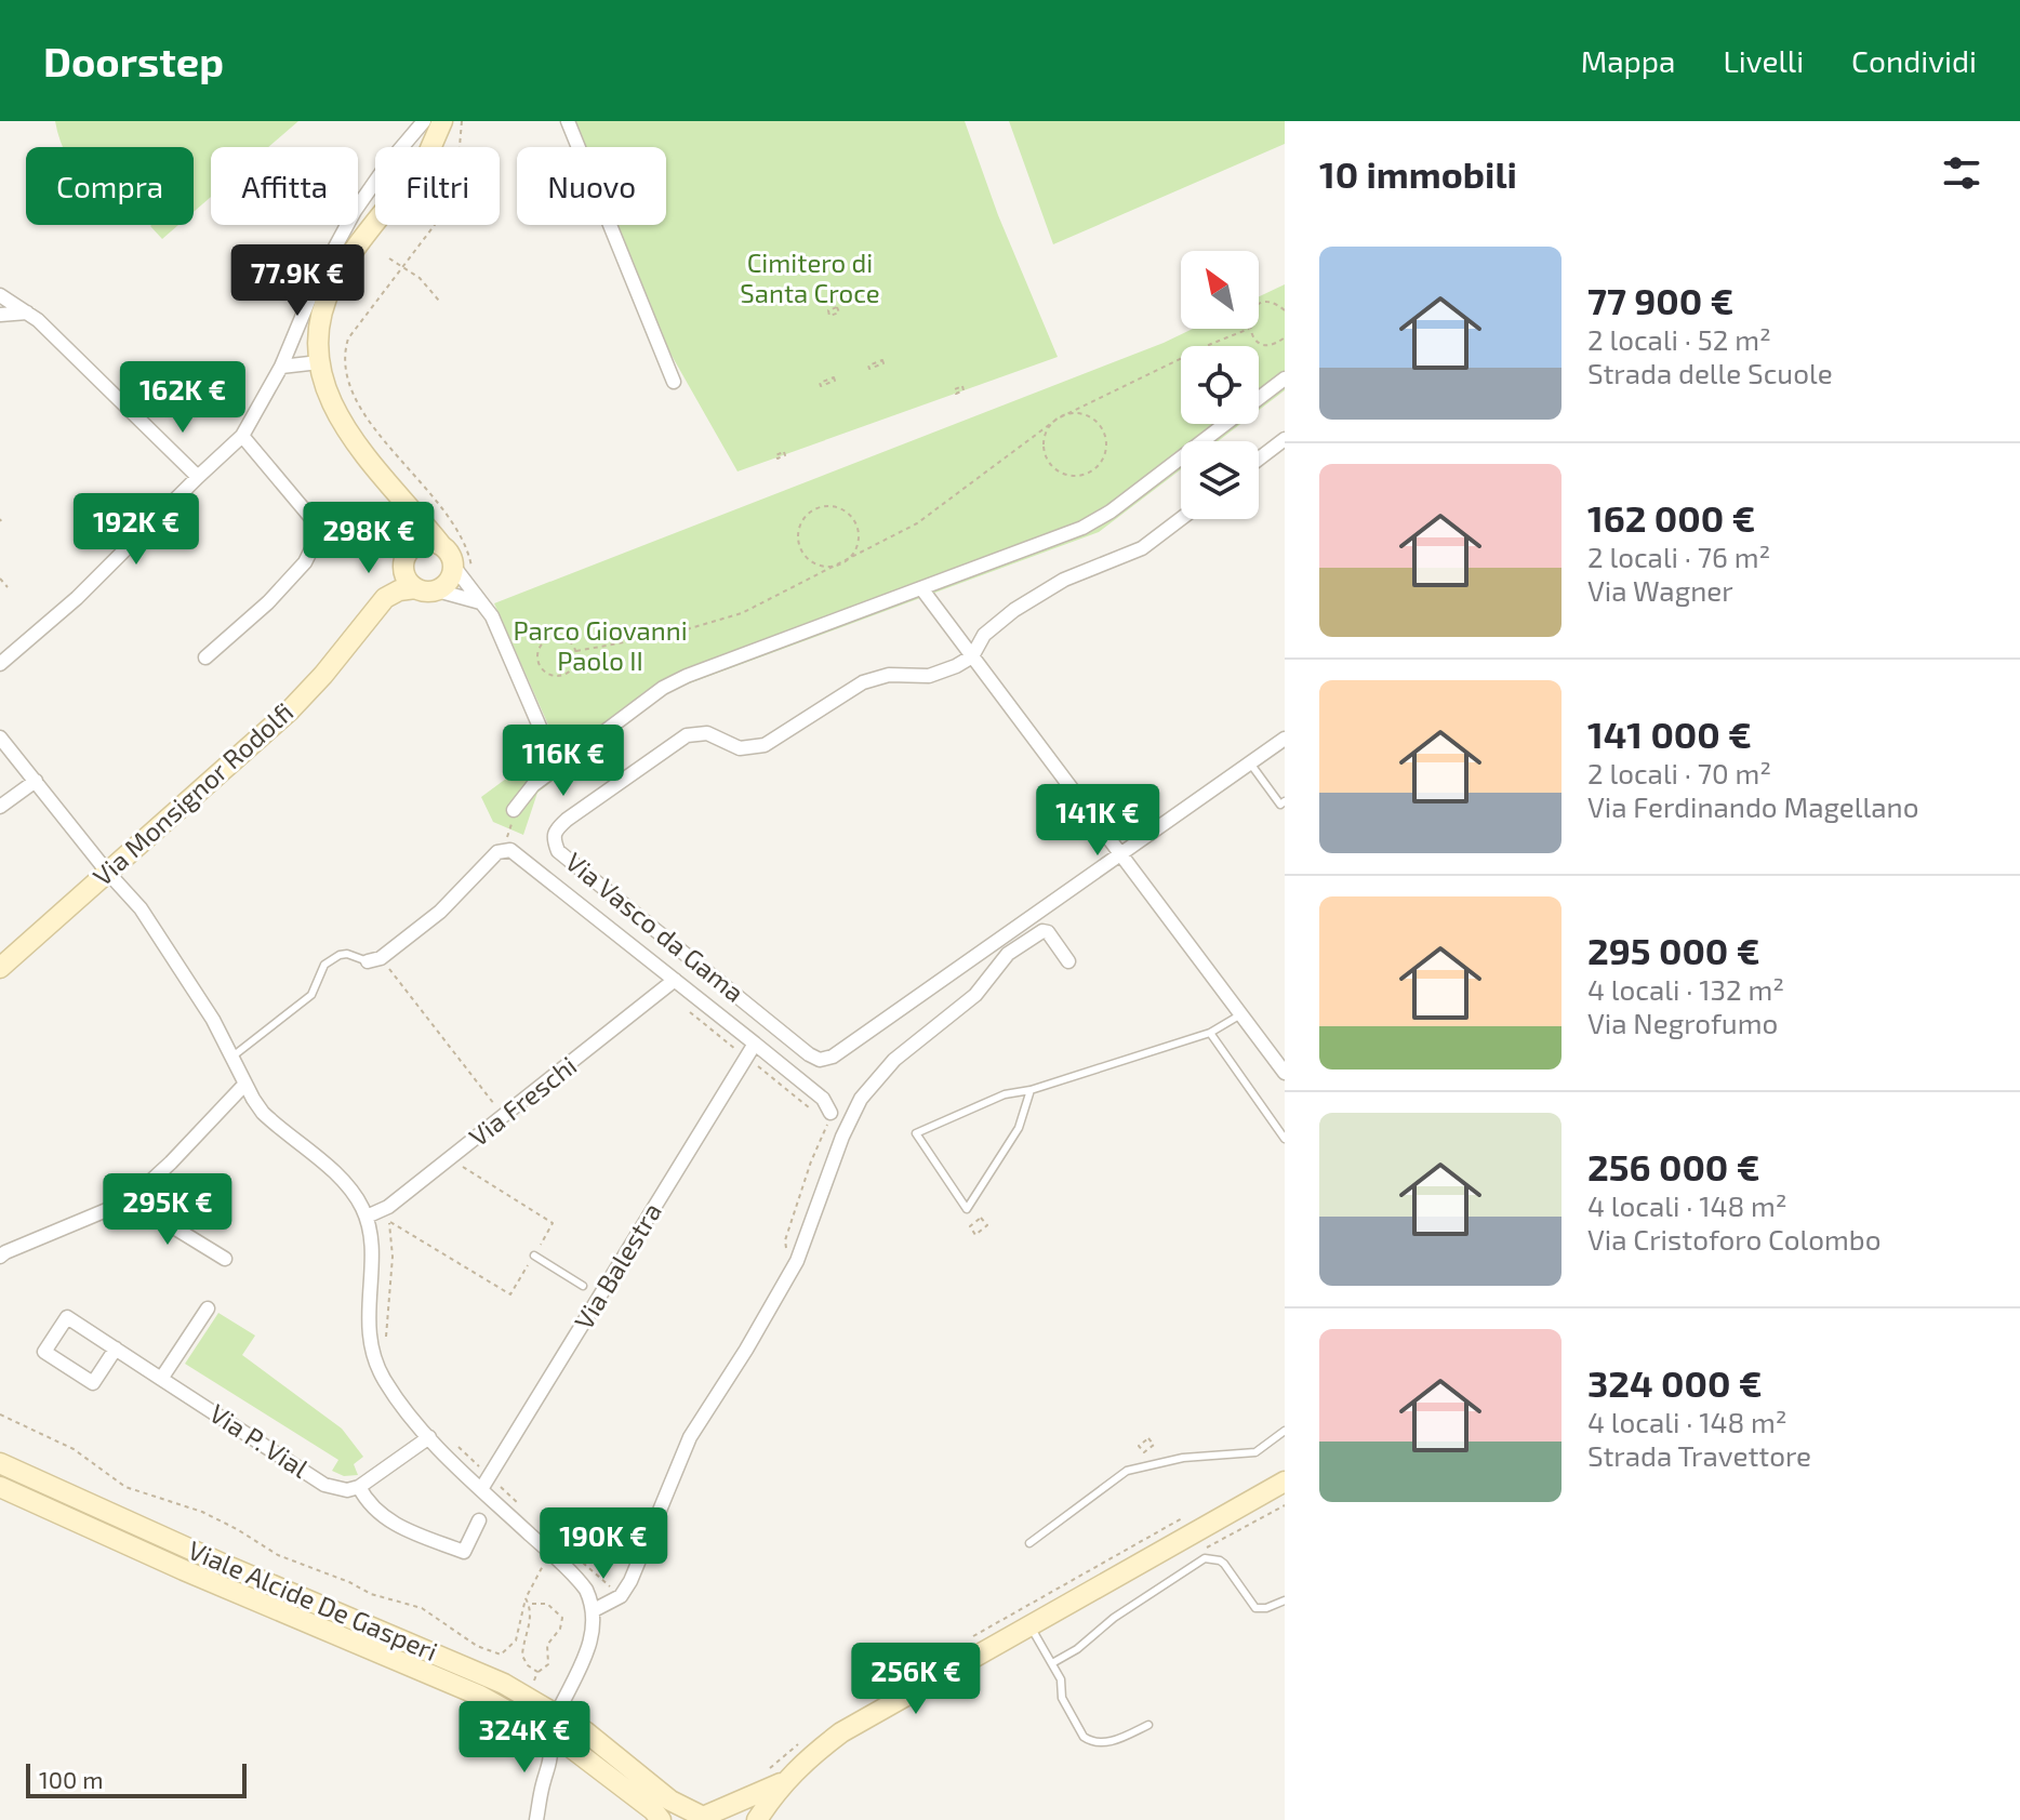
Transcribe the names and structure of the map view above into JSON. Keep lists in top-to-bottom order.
{
  "streets": {
    "main road": ["Via Monsignor Rodolfi", "Viale Alcide De Gasperi"],
    "street": [
      "Via Vasco da Gama",
      "Via Freschi",
      "Via Balestra",
      "Via P. Vial"
    ]
  },
  "parks": ["Cimitero di Santa Croce", "Parco Giovanni Paolo II"],
  "scale_bar": "100 m",
  "north": "top left",
  "page": {
    "header": "Doorstep",
    "nav": ["Mappa", "Livelli", "Condividi"],
    "heading": "10 immobili",
    "chip": [
      "Compra",
      "Affitta",
      "Filtri",
      "Nuovo"
    ],
    "list": [
      {
        "name": "77 900 €",
        "note": "2 locali · 52 m² · Strada delle Scuole"
      },
      {
        "name": "162 000 €",
        "note": "2 locali · 76 m² · Via Wagner"
      },
      {
        "name": "141 000 €",
        "note": "2 locali · 70 m² · Via Ferdinando Magellano"
      },
      {
        "name": "295 000 €",
        "note": "4 locali · 132 m² · Via Negrofumo"
      },
      {
        "name": "256 000 €",
        "note": "4 locali · 148 m² · Via Cristoforo Colombo"
      },
      {
        "name": "324 000 €",
        "note": "4 locali · 148 m² · Strada Travettore"
      }
    ],
    "price": [
      "77.9K €",
      "162K €",
      "192K €",
      "298K €",
      "116K €",
      "141K €",
      "295K €",
      "190K €",
      "256K €",
      "324K €"
    ],
    "scale": "100 m"
  }
}
